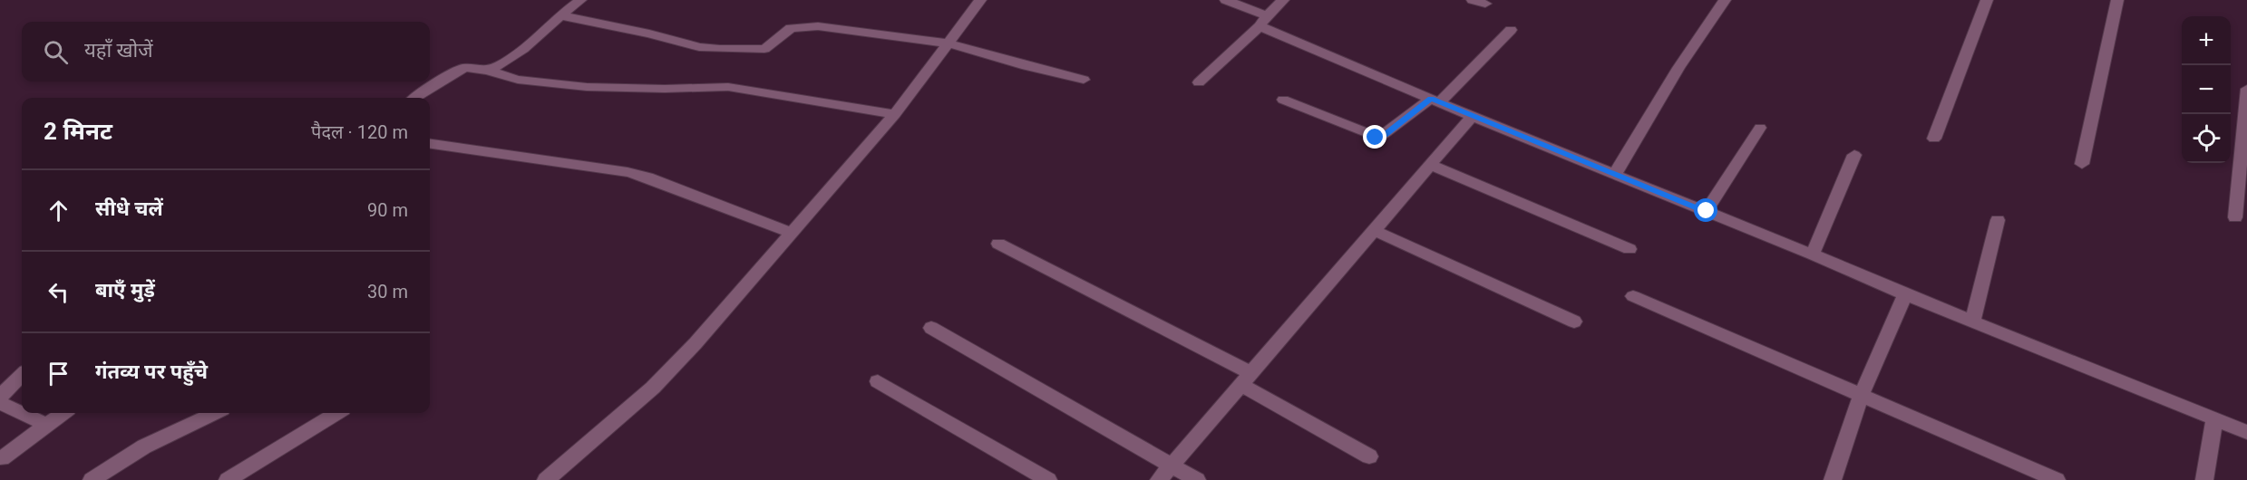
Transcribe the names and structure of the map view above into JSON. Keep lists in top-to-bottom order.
{
  "page": {
    "map_buttons": ["+", "−"],
    "search": "यहाँ खोजें",
    "heading": ["2 मिनट", "पैदल · 120 m"],
    "list": [
      ["सीधे चलें", "90 m"],
      ["बाएँ मुड़ें", "30 m"],
      "गंतव्य पर पहुँचे"
    ]
  }
}
